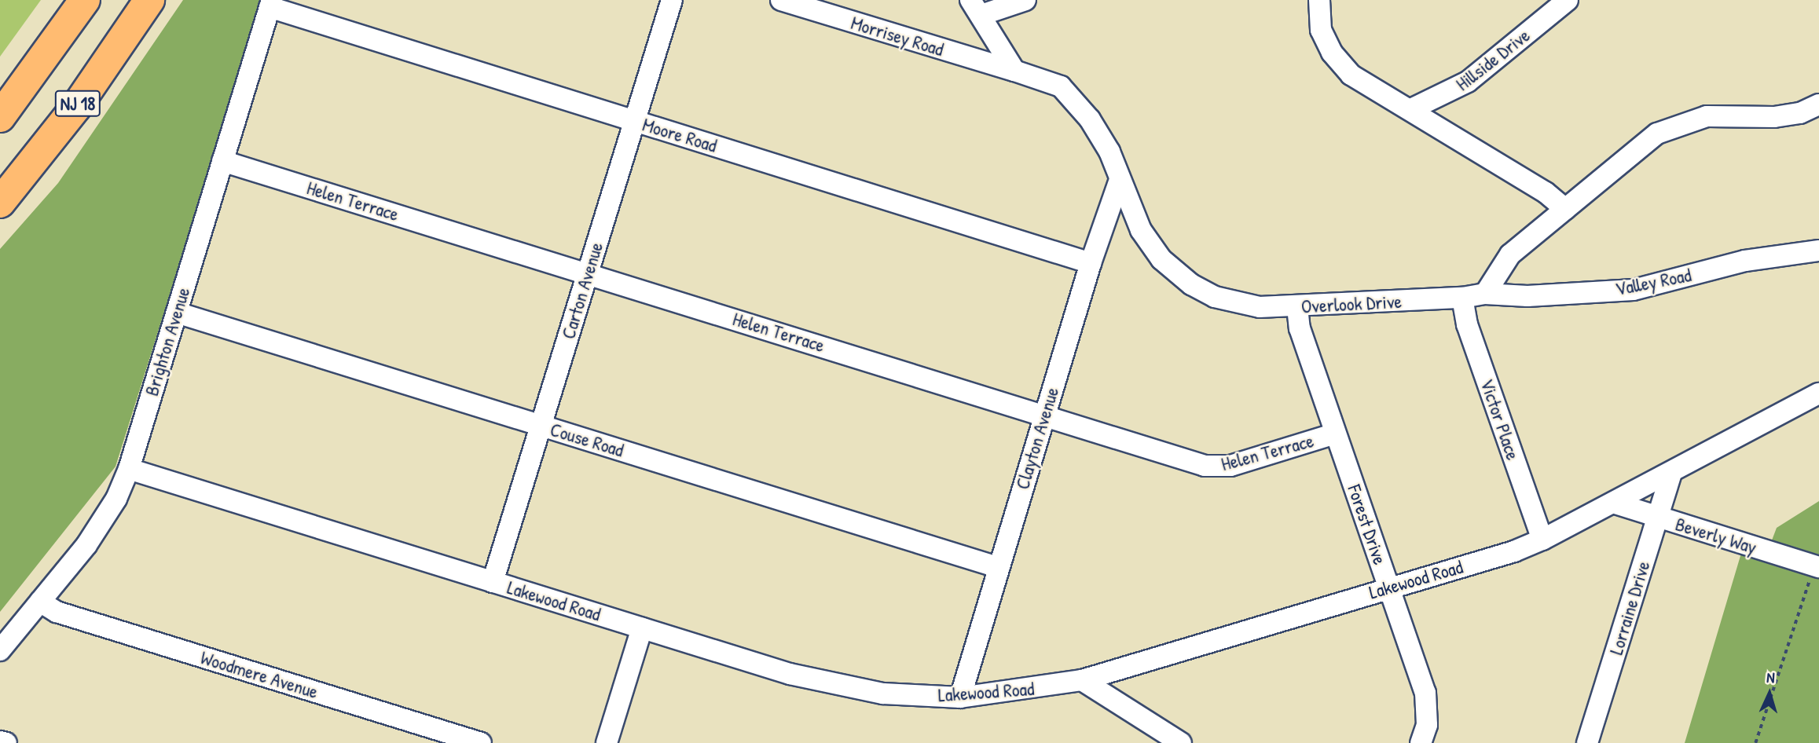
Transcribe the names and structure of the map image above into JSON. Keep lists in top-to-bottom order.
{
  "streets": {
    "highway": ["NJ 18"],
    "street": [
      "Morrisey Road",
      "Hillside Drive",
      "Moore Road",
      "Helen Terrace",
      "Valley Road",
      "Carton Avenue",
      "Overlook Drive",
      "Brighton Avenue",
      "Victor Place",
      "Clayton Avenue",
      "Couse Road",
      "Forest Drive",
      "Beverly Way",
      "Lakewood Road",
      "Lorraine Drive",
      "Woodmere Avenue"
    ]
  },
  "crossings": [
    ["Morrisey Road", "Overlook Drive"],
    ["Moore Road", "Carton Avenue"],
    ["Moore Road", "Brighton Avenue"],
    ["Moore Road", "Clayton Avenue"],
    ["Helen Terrace", "Carton Avenue"],
    ["Helen Terrace", "Brighton Avenue"],
    ["Helen Terrace", "Clayton Avenue"],
    ["Helen Terrace", "Forest Drive"],
    ["Valley Road", "Overlook Drive"],
    ["Carton Avenue", "Couse Road"],
    ["Carton Avenue", "Lakewood Road"],
    ["Overlook Drive", "Victor Place"],
    ["Overlook Drive", "Clayton Avenue"],
    ["Overlook Drive", "Forest Drive"],
    ["Brighton Avenue", "Couse Road"],
    ["Brighton Avenue", "Lakewood Road"],
    ["Brighton Avenue", "Woodmere Avenue"],
    ["Victor Place", "Lakewood Road"],
    ["Clayton Avenue", "Couse Road"],
    ["Clayton Avenue", "Lakewood Road"],
    ["Forest Drive", "Lakewood Road"],
    ["Beverly Way", "Lakewood Road"],
    ["Beverly Way", "Lorraine Drive"],
    ["Lakewood Road", "Lorraine Drive"]
  ],
  "north": "top"
}
